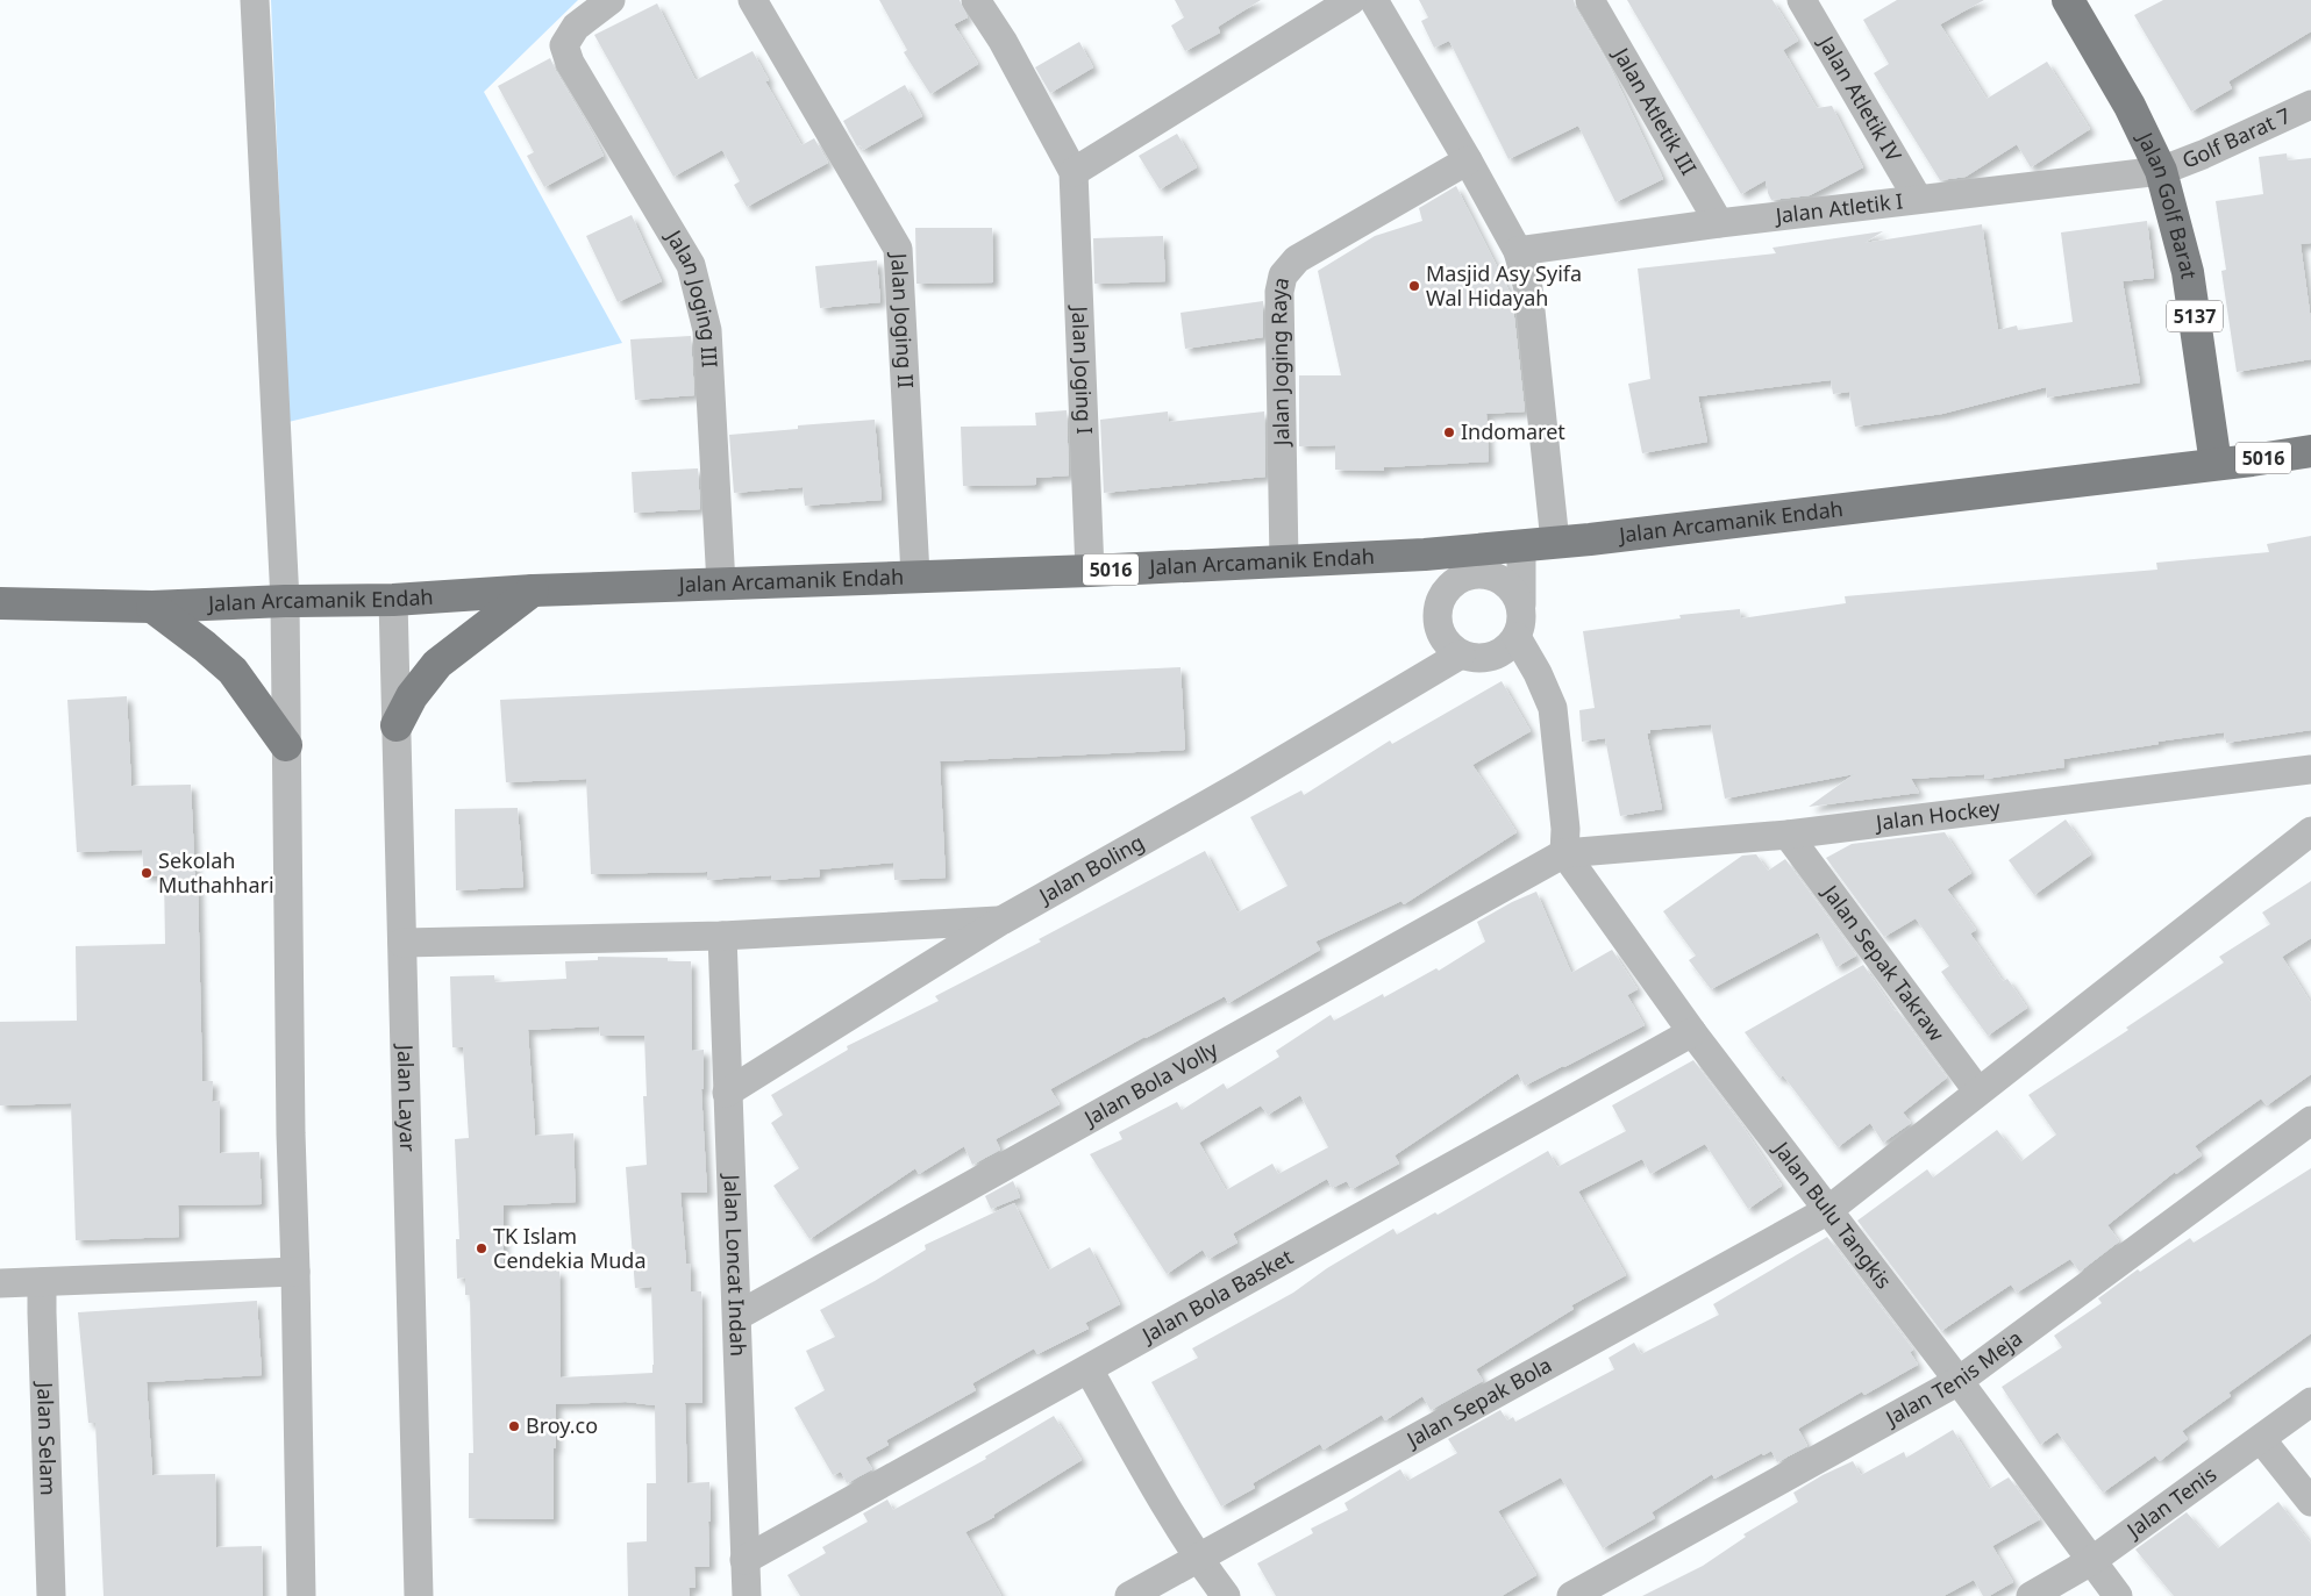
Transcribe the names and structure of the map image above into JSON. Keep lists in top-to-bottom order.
{
  "streets": {
    "main road": [
      "Jalan Golf Barat",
      "5137",
      "5016",
      "Jalan Arcamanik Endah"
    ],
    "street": [
      "Jalan Atletik IV",
      "Jalan Atletik III",
      "Golf Barat 7",
      "Jalan Atletik I",
      "Jalan Joging III",
      "Jalan Joging II",
      "Jalan Joging Raya",
      "Jalan Joging I",
      "Jalan Hockey",
      "Jalan Boling",
      "Jalan Sepak Takraw",
      "Jalan Bola Volly",
      "Jalan Layar",
      "Jalan Bulu Tangkis",
      "Jalan Loncat Indah",
      "Jalan Bola Basket",
      "Jalan Tenis Meja",
      "Jalan Sepak Bola",
      "Jalan Selam",
      "Jalan Tenis"
    ]
  },
  "crossings": [
    ["Jalan Atletik IV", "Jalan Atletik I"],
    ["Jalan Atletik III", "Jalan Atletik I"],
    ["Golf Barat 7", "Jalan Golf Barat"],
    ["Golf Barat 7", "Jalan Atletik I"],
    ["Jalan Golf Barat", "Jalan Atletik I"],
    ["Jalan Golf Barat", "Jalan Arcamanik Endah"],
    ["Jalan Joging III", "Jalan Arcamanik Endah"],
    ["Jalan Joging II", "Jalan Arcamanik Endah"],
    ["Jalan Joging Raya", "Jalan Arcamanik Endah"],
    ["Jalan Joging I", "Jalan Arcamanik Endah"],
    ["Jalan Arcamanik Endah", "Jalan Layar"],
    ["Jalan Hockey", "Jalan Sepak Takraw"],
    ["Jalan Hockey", "Jalan Bola Volly"],
    ["Jalan Hockey", "Jalan Bulu Tangkis"],
    ["Jalan Boling", "Jalan Loncat Indah"],
    ["Jalan Bola Volly", "Jalan Bulu Tangkis"],
    ["Jalan Bola Volly", "Jalan Loncat Indah"],
    ["Jalan Bulu Tangkis", "Jalan Bola Basket"],
    ["Jalan Bulu Tangkis", "Jalan Tenis Meja"],
    ["Jalan Bulu Tangkis", "Jalan Sepak Bola"],
    ["Jalan Bulu Tangkis", "Jalan Tenis"],
    ["Jalan Loncat Indah", "Jalan Bola Basket"]
  ],
  "places": [
    "Masjid Asy Syifa Wal Hidayah",
    "Indomaret",
    "Sekolah Muthahhari",
    "TK Islam Cendekia Muda",
    "Broy.co"
  ]
}
